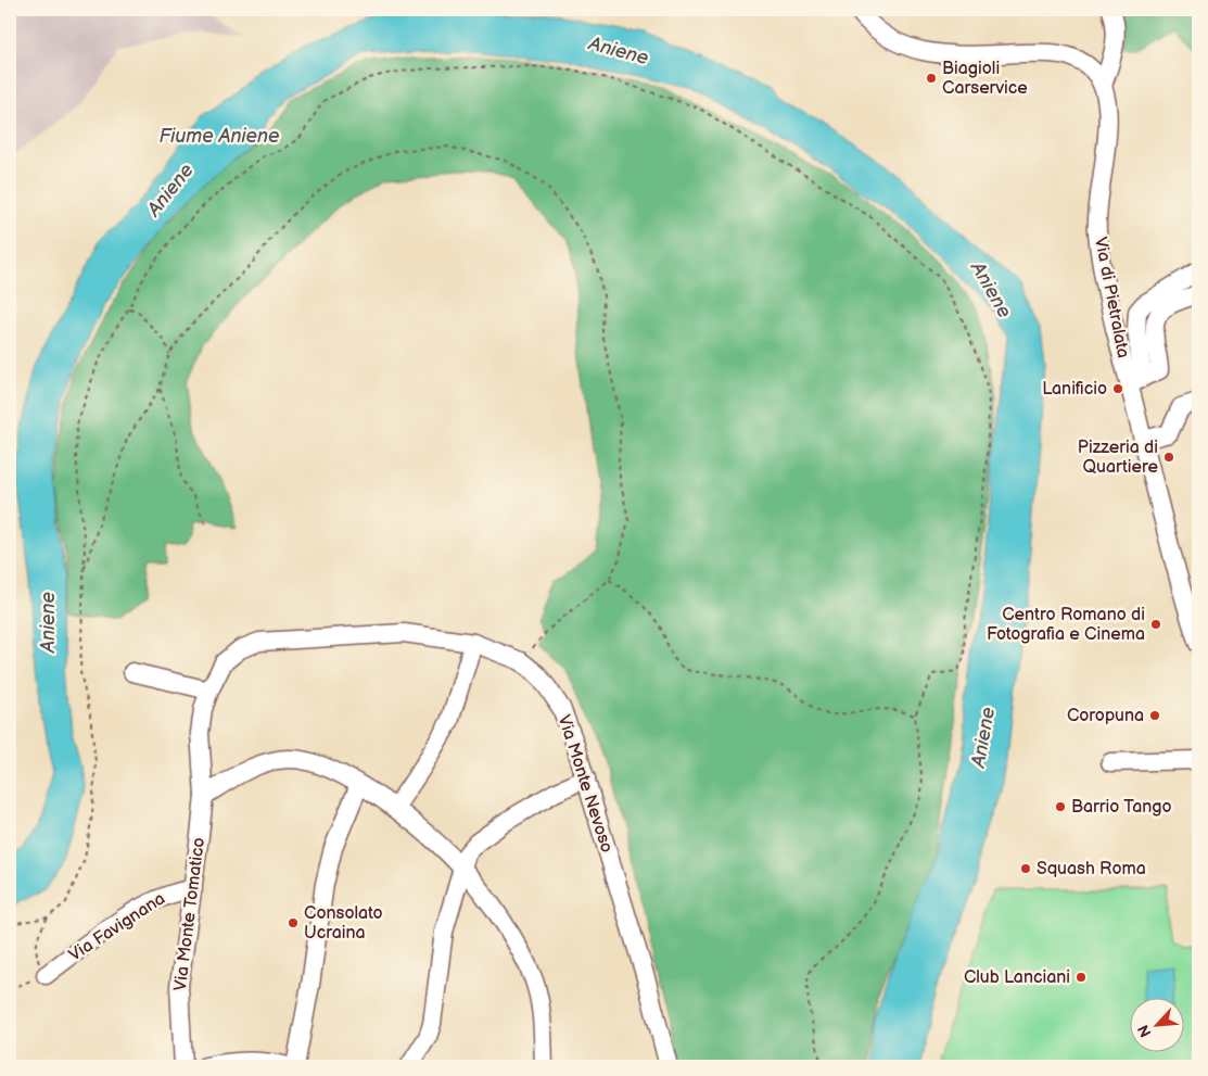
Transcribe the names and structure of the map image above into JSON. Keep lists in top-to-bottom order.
{
  "streets": {
    "street": [
      "Via di Pietralata",
      "Via Monte Nevoso",
      "Via Monte Tomatico",
      "Via Favignana"
    ]
  },
  "crossings": [
    ["Via Monte Nevoso", "Via Monte Tomatico"],
    ["Via Monte Tomatico", "Via Favignana"]
  ],
  "water": ["Aniene", "Fiume Aniene"],
  "places": [
    "Biagioli Carservice",
    "Lanificio",
    "Pizzeria di Quartiere",
    "Centro Romano di Fotografia e Cinema",
    "Coropuna",
    "Barrio Tango",
    "Squash Roma",
    "Consolato Ucraina",
    "Club Lanciani"
  ],
  "north": "bottom left"
}
